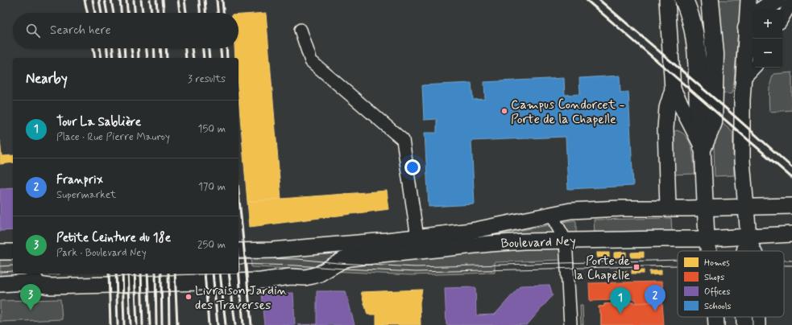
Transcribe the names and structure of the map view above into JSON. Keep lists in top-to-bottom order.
{
  "streets": {
    "main road": ["Boulevard Ney"]
  },
  "places": {
    "other": ["Campus Condorcet - Porte de la Chapelle", "Livraison Jardin des Traverses"],
    "transit": ["Porte de la Chapelle"]
  },
  "legend": [
    "Homes",
    "Shops",
    "Offices",
    "Schools"
  ],
  "page": {
    "map_buttons": ["+", "−"],
    "search": "Search here",
    "heading": ["Nearby", "3 results"],
    "list": [
      {
        "mark": "1",
        "name": "Tour La Sablière",
        "note": "Place · Rue Pierre Mauroy",
        "value": "150 m"
      },
      {
        "mark": "2",
        "name": "Franprix",
        "note": "Supermarket",
        "value": "170 m"
      },
      {
        "mark": "3",
        "name": "Petite Ceinture du 18e",
        "note": "Park · Boulevard Ney",
        "value": "250 m"
      }
    ],
    "pins": ["3", "2", "1"]
  }
}
